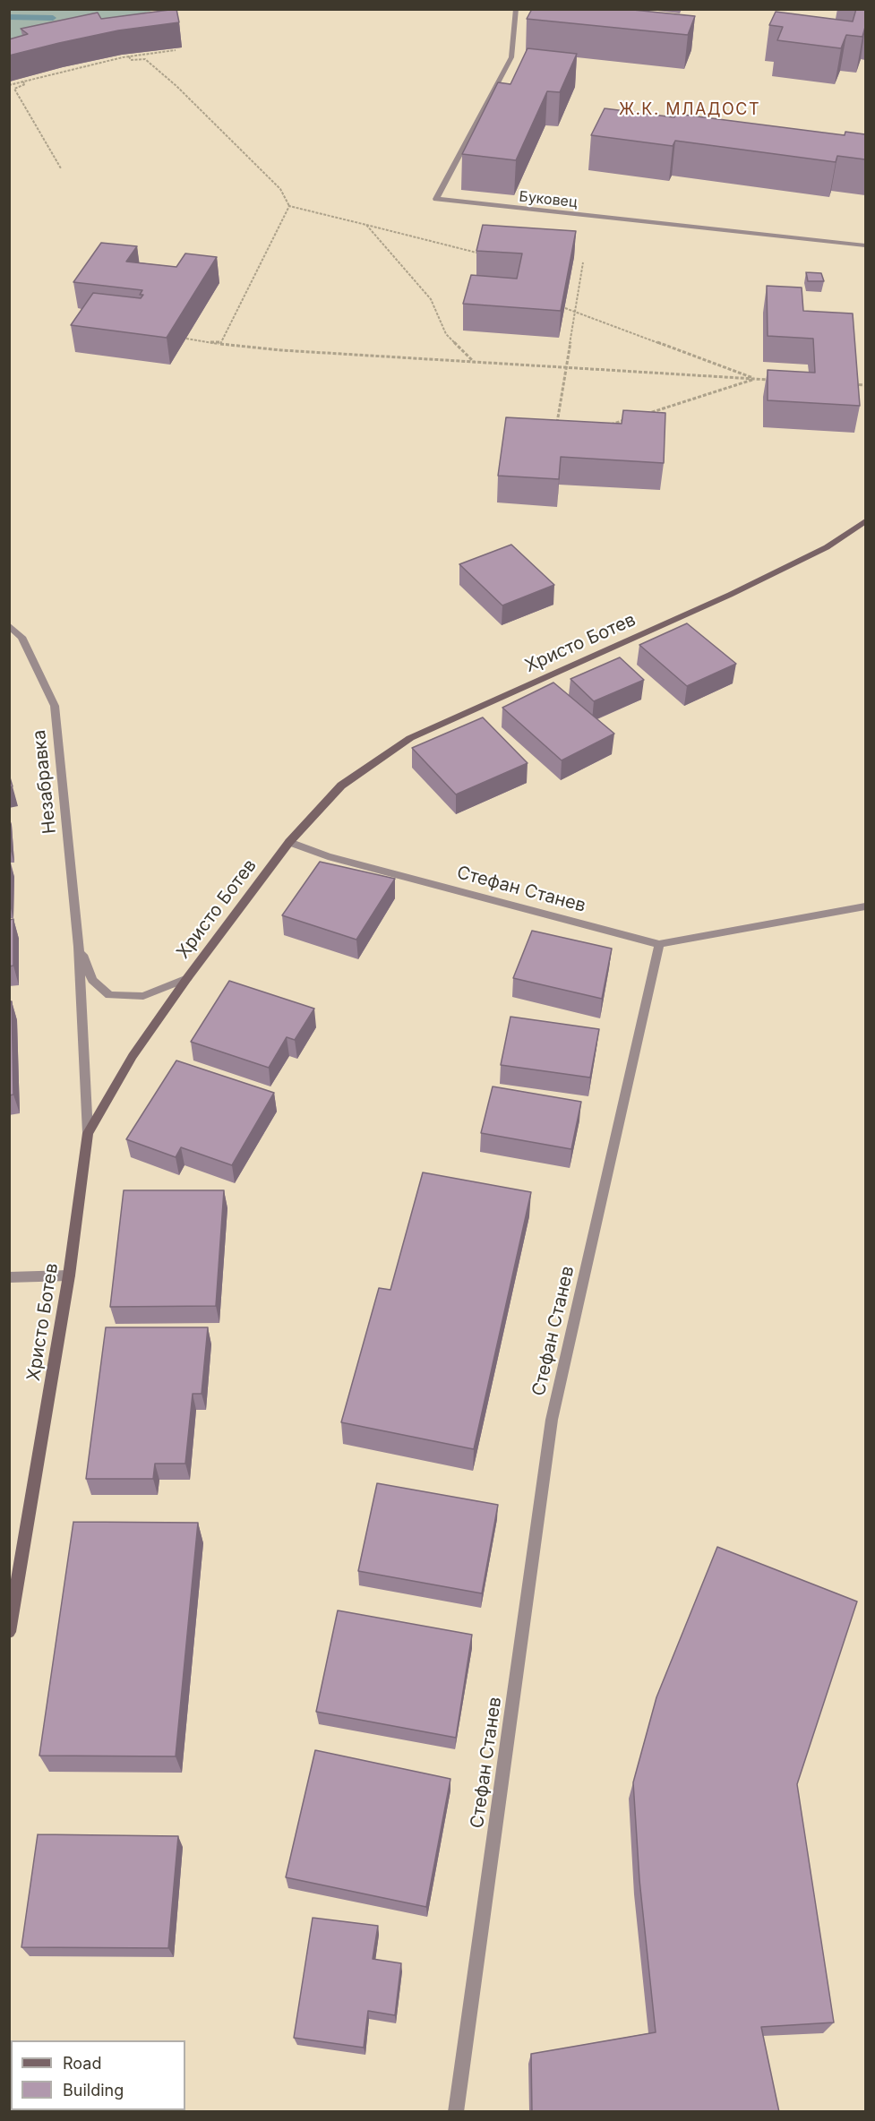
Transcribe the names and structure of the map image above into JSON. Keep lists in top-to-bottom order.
{
  "streets": {
    "main road": ["Христо Ботев"],
    "street": ["Буковец", "Незабравка", "Стефан Станев"]
  },
  "crossings": [
    ["Христо Ботев", "Незабравка"],
    ["Христо Ботев", "Стефан Станев"]
  ],
  "districts": ["Ж.К. МЛАДОСТ"],
  "legend": ["Road", "Building"]
}
